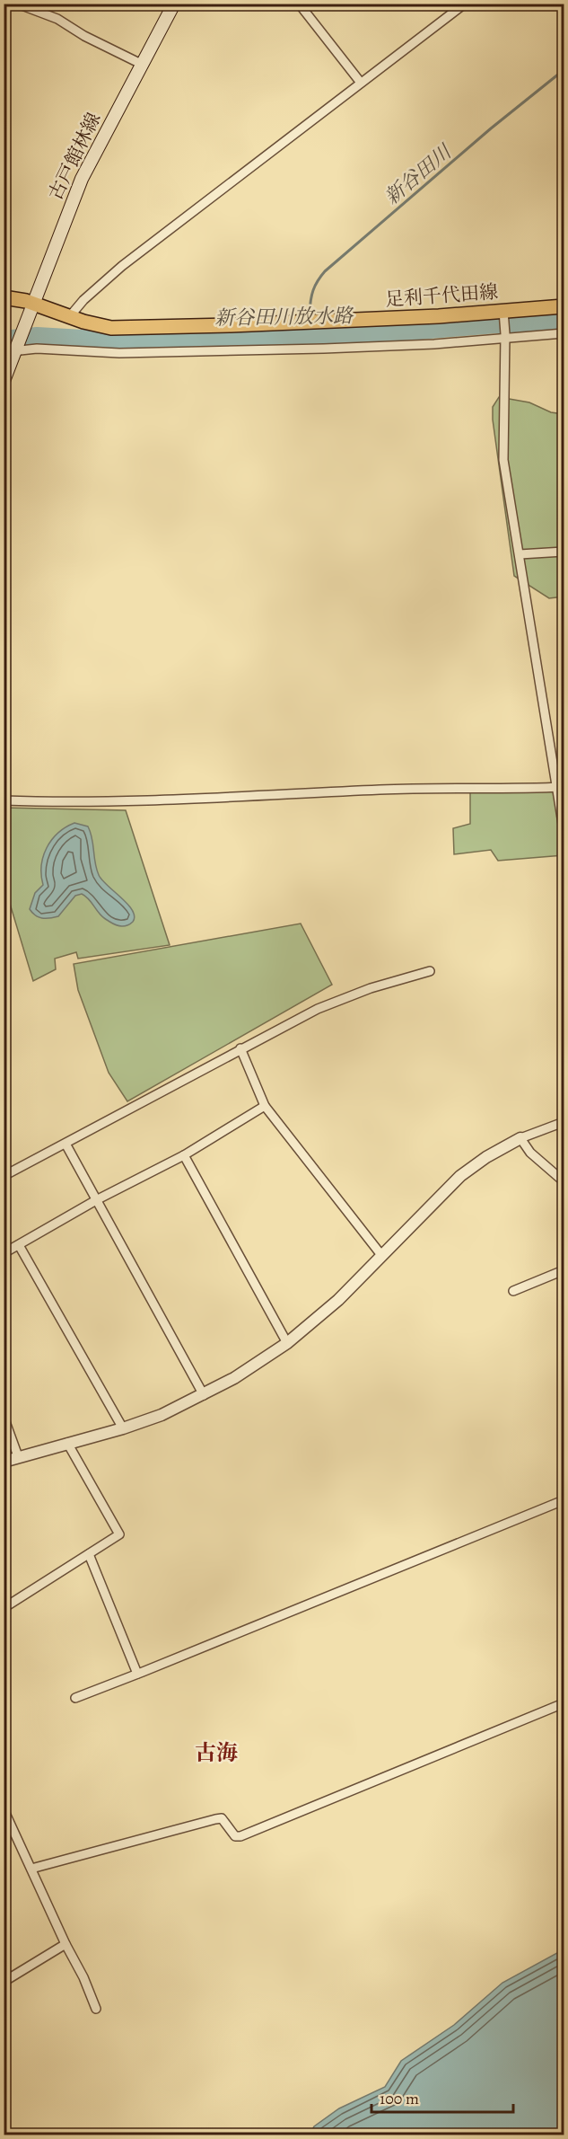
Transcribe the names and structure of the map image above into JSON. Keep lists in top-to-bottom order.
{
  "streets": {
    "main road": ["古戸館林線", "足利千代田線"]
  },
  "crossings": [
    ["古戸館林線", "足利千代田線"]
  ],
  "districts": ["古海"],
  "water": ["新谷田川", "新谷田川放水路"],
  "scale_bar": "100 m"
}
